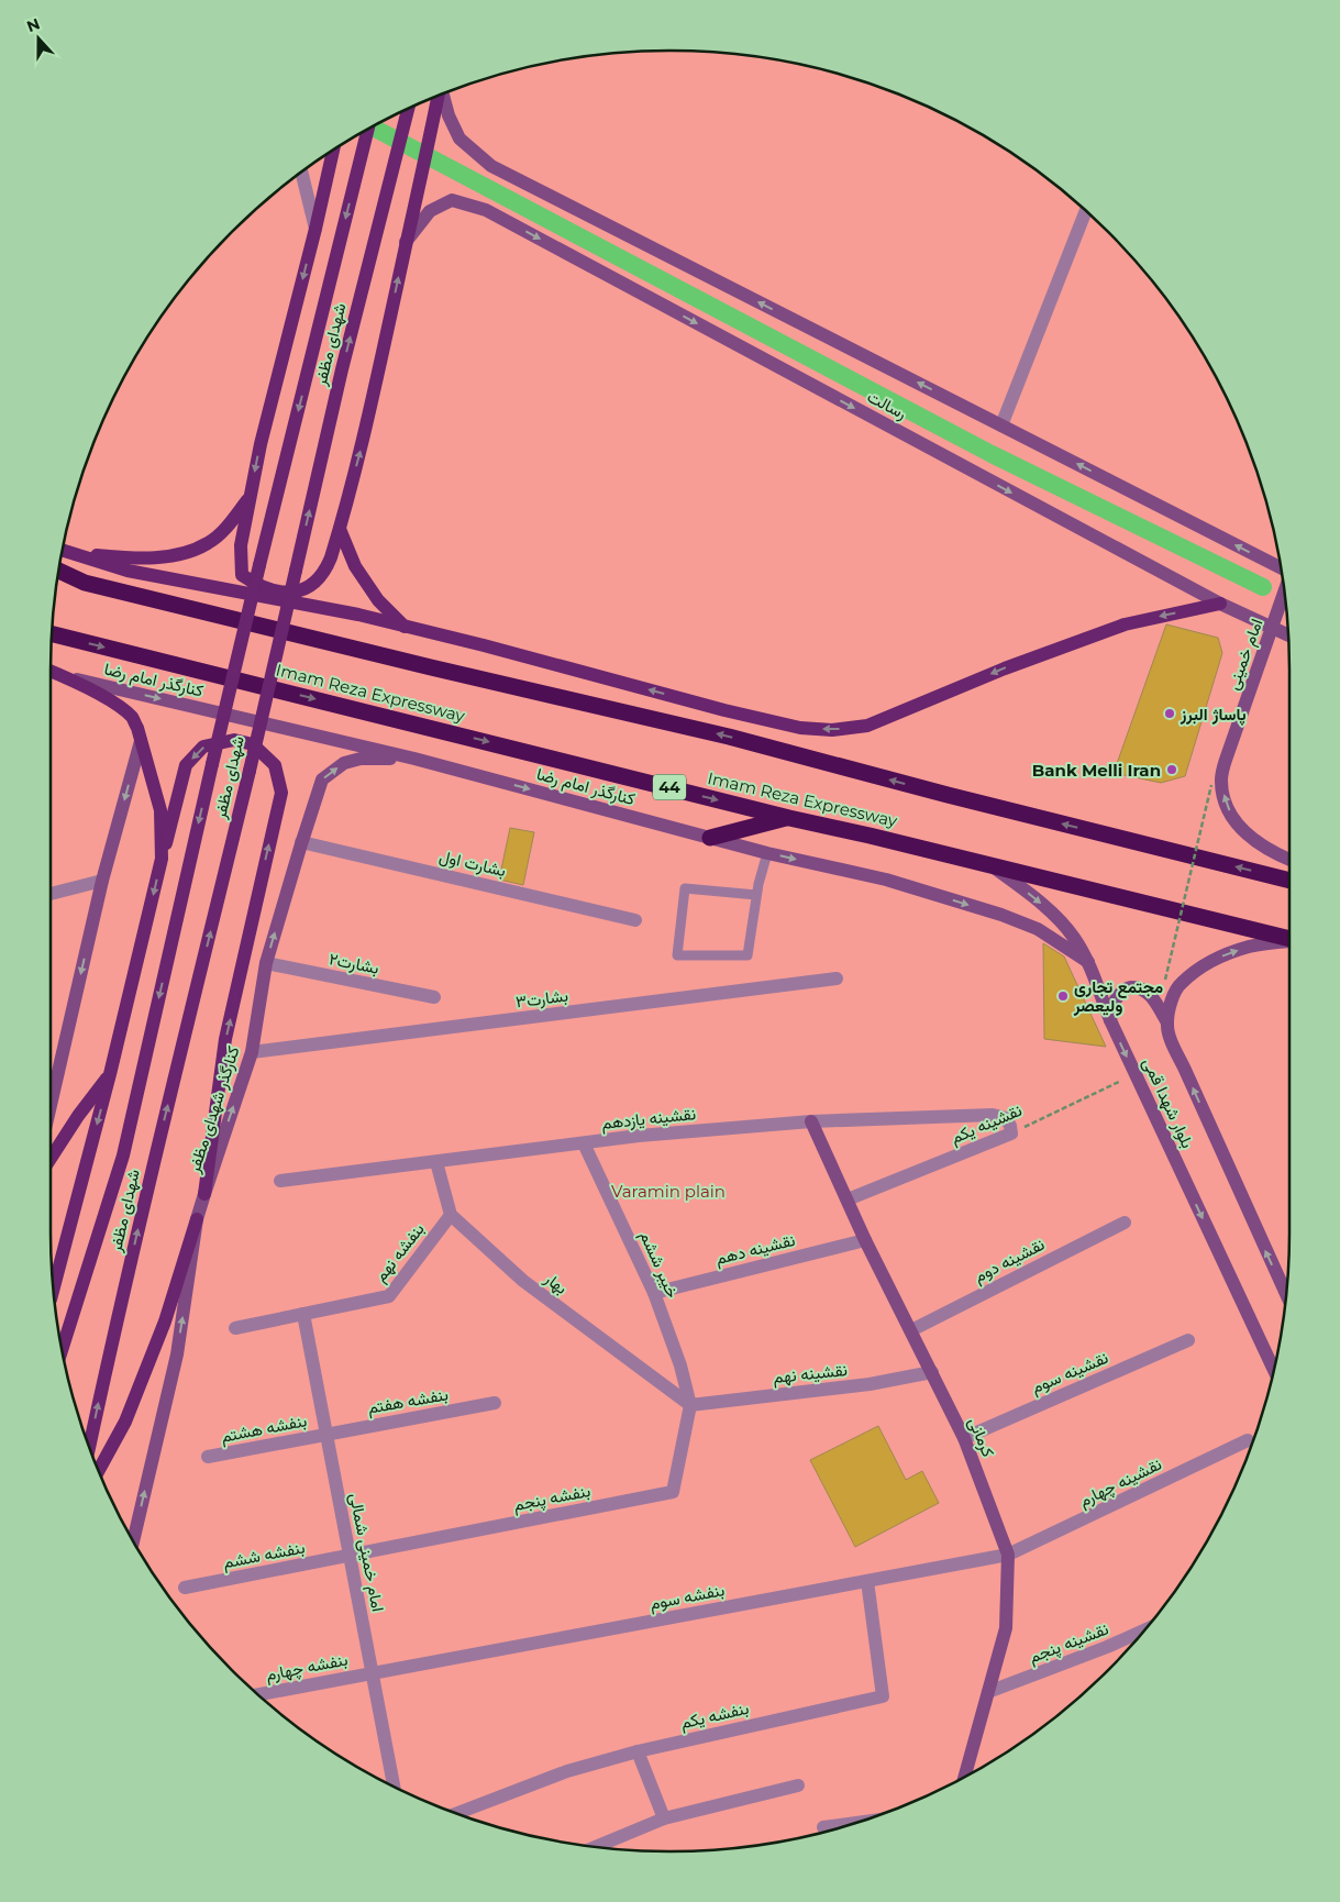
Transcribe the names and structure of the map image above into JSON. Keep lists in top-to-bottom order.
{
  "streets": {
    "highway": ["Imam Reza Expressway", "44"],
    "main road": [
      "شهدای مظفر",
      "رسالت",
      "امام خمینی",
      "کنارگذر امام رضا",
      "بلوار شهدا قمی",
      "کنارگذر شهدای مظفر",
      "کرمانی"
    ],
    "street": [
      "بشارت اول",
      "بشارت۲",
      "بشارت۳",
      "نقشینه یازدهم",
      "نقشینه یکم",
      "نقشینه دهم",
      "بنفشه نهم",
      "نقشینه دوم",
      "خیبر ششم",
      "بهار",
      "نقشینه سوم",
      "نقشینه نهم",
      "بنفشه هفتم",
      "بنفشه هشتم",
      "نقشینه چهارم",
      "بنفشه پنجم",
      "امام خمینی شمالی",
      "بنفشه ششم",
      "بنفشه سوم",
      "نقشینه پنجم",
      "بنفشه چهارم",
      "بنفشه یکم"
    ]
  },
  "crossings": [
    ["رسالت", "امام خمینی"],
    ["کنارگذر امام رضا", "بلوار شهدا قمی"],
    ["کنارگذر امام رضا", "کنارگذر شهدای مظفر"],
    ["Imam Reza Expressway", "بلوار شهدا قمی"],
    ["بشارت اول", "کنارگذر شهدای مظفر"],
    ["بشارت۲", "کنارگذر شهدای مظفر"],
    ["بشارت۳", "کنارگذر شهدای مظفر"],
    ["بلوار شهدا قمی", "نقشینه یکم"],
    ["نقشینه یازدهم", "نقشینه یکم"],
    ["نقشینه یازدهم", "خیبر ششم"],
    ["نقشینه یازدهم", "کرمانی"],
    ["نقشینه یکم", "کرمانی"],
    ["نقشینه دهم", "خیبر ششم"],
    ["نقشینه دهم", "کرمانی"],
    ["بنفشه نهم", "بهار"],
    ["بنفشه نهم", "امام خمینی شمالی"],
    ["نقشینه دوم", "کرمانی"],
    ["خیبر ششم", "بهار"],
    ["خیبر ششم", "نقشینه نهم"],
    ["خیبر ششم", "بنفشه پنجم"],
    ["بهار", "نقشینه نهم"],
    ["بهار", "بنفشه پنجم"],
    ["نقشینه سوم", "کرمانی"],
    ["نقشینه نهم", "کرمانی"],
    ["نقشینه نهم", "بنفشه پنجم"],
    ["بنفشه هفتم", "بنفشه هشتم"],
    ["بنفشه هفتم", "امام خمینی شمالی"],
    ["بنفشه هشتم", "امام خمینی شمالی"],
    ["کرمانی", "نقشینه چهارم"],
    ["کرمانی", "بنفشه سوم"],
    ["کرمانی", "نقشینه پنجم"],
    ["نقشینه چهارم", "بنفشه سوم"],
    ["بنفشه پنجم", "امام خمینی شمالی"],
    ["بنفشه پنجم", "بنفشه ششم"],
    ["امام خمینی شمالی", "بنفشه ششم"],
    ["امام خمینی شمالی", "بنفشه سوم"],
    ["امام خمینی شمالی", "بنفشه چهارم"],
    ["بنفشه سوم", "بنفشه چهارم"],
    ["بنفشه سوم", "بنفشه یکم"]
  ],
  "one_way": ["امام خمینی", "کنارگذر امام رضا"],
  "parks": ["Varamin plain"],
  "places": ["پاساژ البرز", "Bank Melli Iran", "مجتمع تجاری ولیعصر"],
  "north": "top"
}
